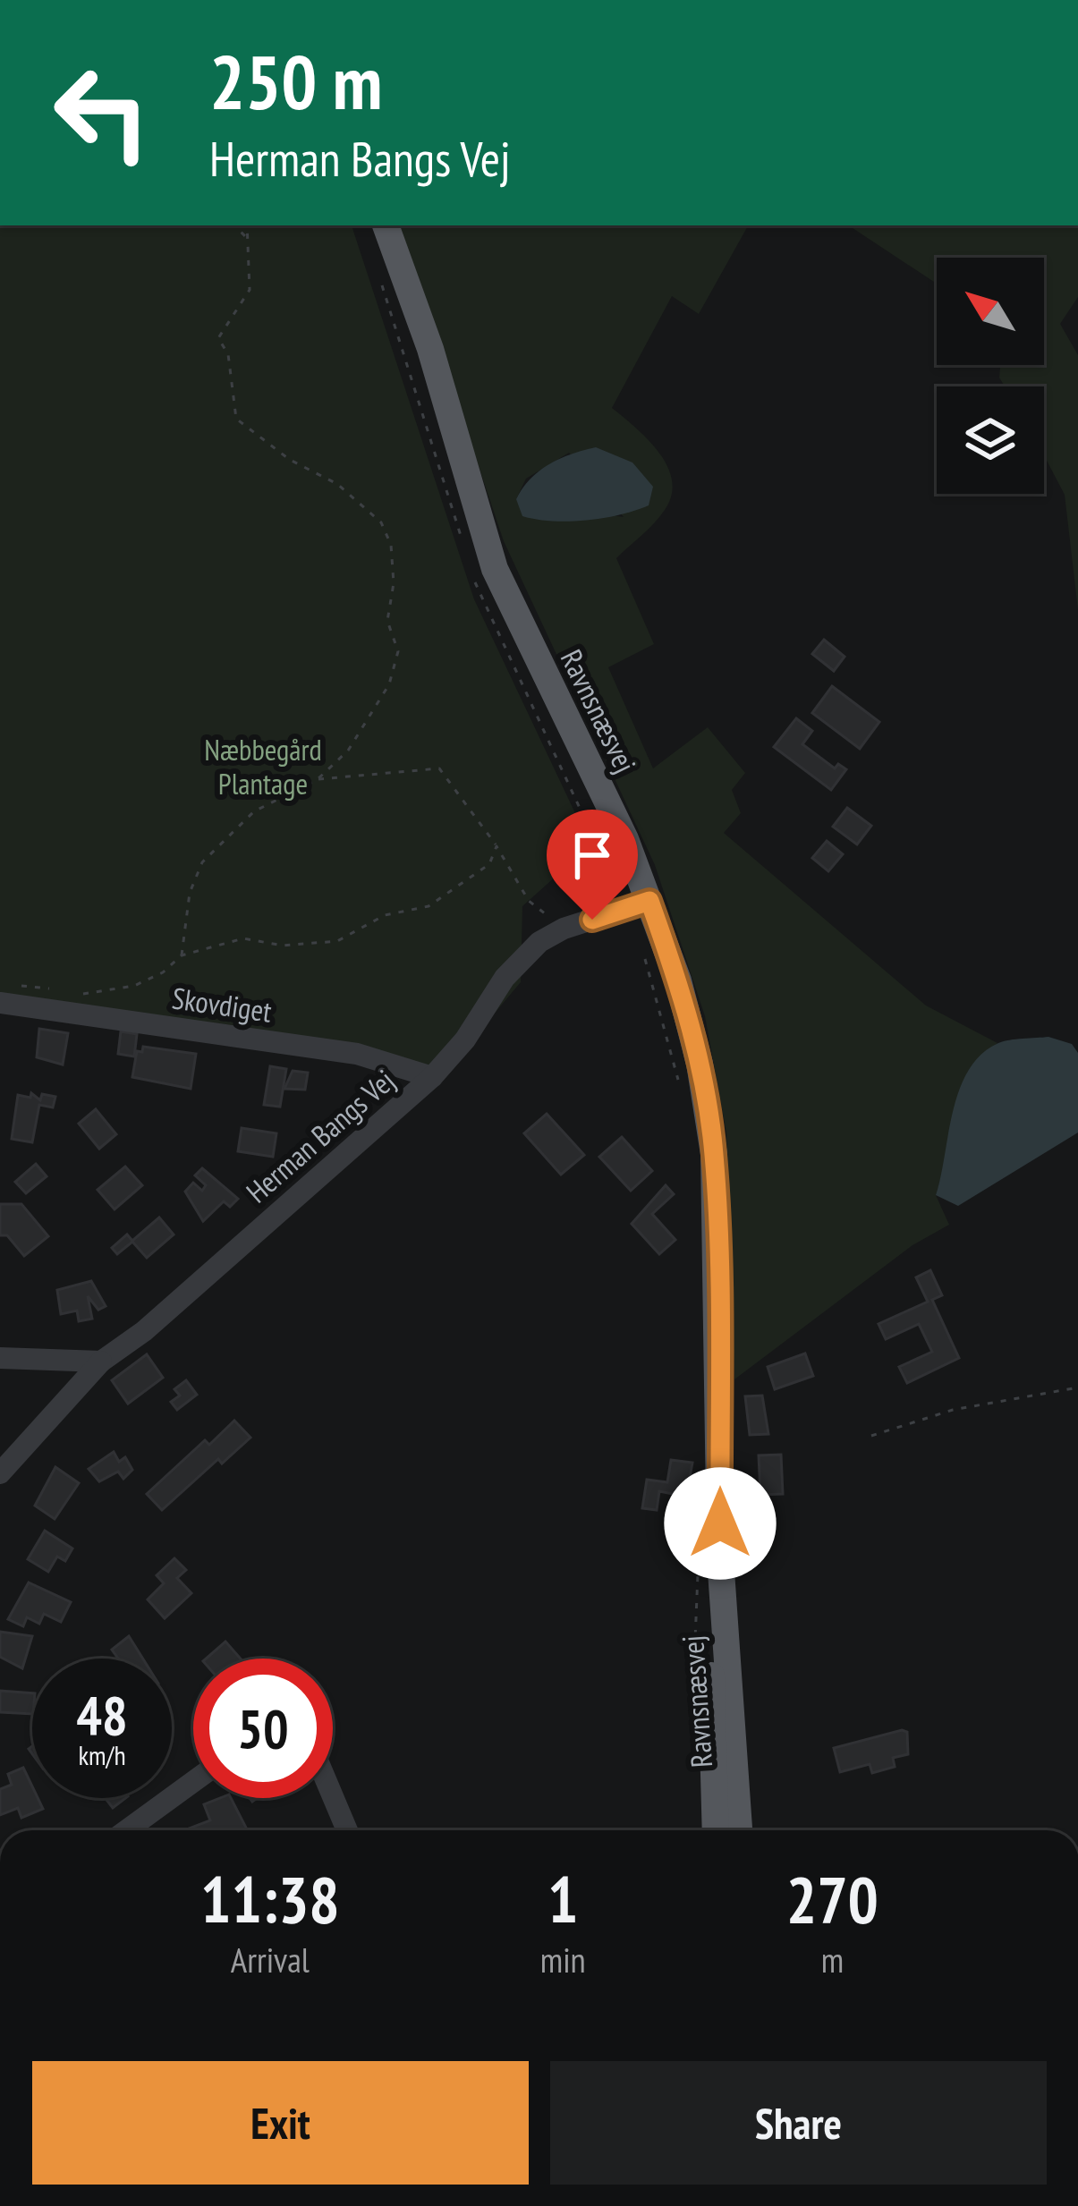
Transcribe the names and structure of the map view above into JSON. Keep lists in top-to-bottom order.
{
  "streets": {
    "main road": ["Ravnsnæsvej"],
    "street": ["Skovdiget", "Herman Bangs Vej"]
  },
  "crossings": [
    ["Ravnsnæsvej", "Herman Bangs Vej"],
    ["Skovdiget", "Herman Bangs Vej"]
  ],
  "parks": ["Næbbegård Plantage"],
  "north": "top left",
  "page": {
    "turn": ["250 m", "Herman Bangs Vej"],
    "speed": "48 km/h",
    "limit": "50",
    "eta": [
      "11:38",
      "Arrival",
      "1",
      "min",
      "270",
      "m"
    ],
    "buttons": ["Exit", "Share"]
  }
}
